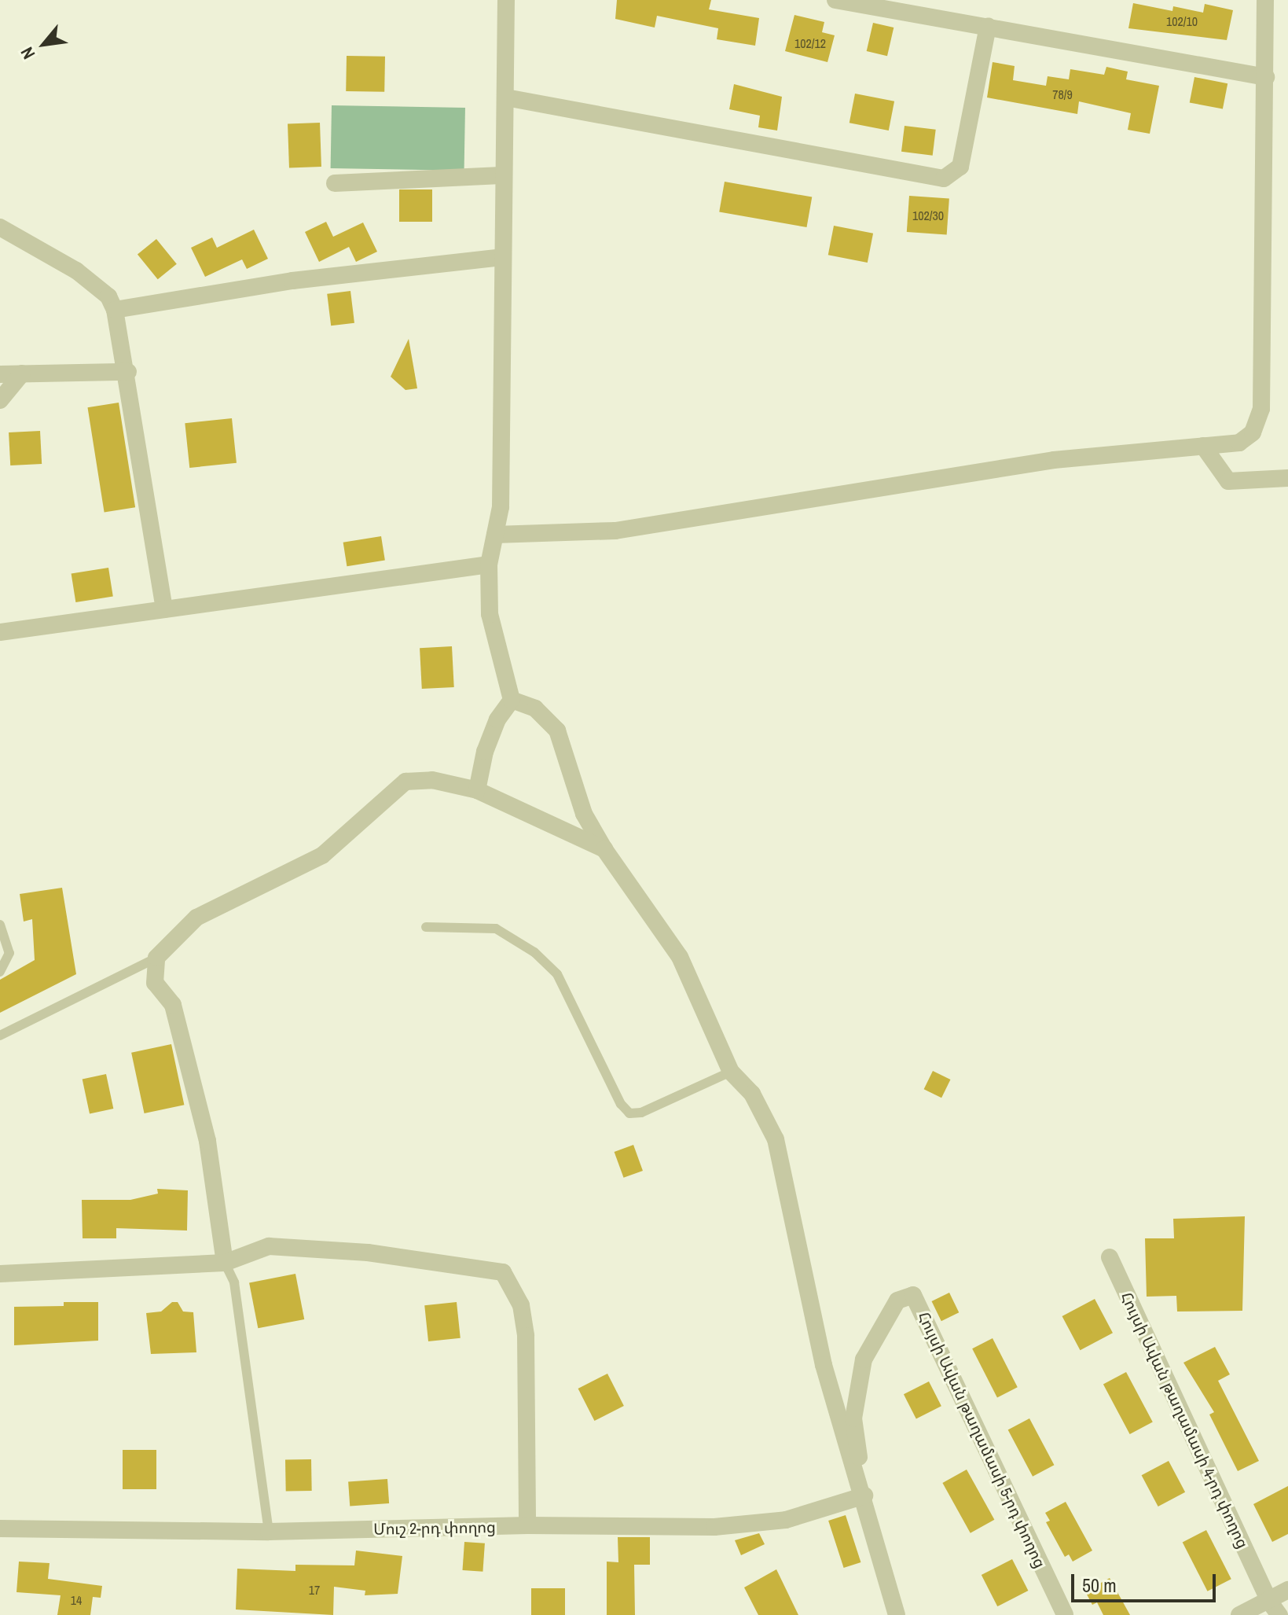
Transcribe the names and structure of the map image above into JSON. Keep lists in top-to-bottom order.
{
  "streets": {
    "street": ["Հույսի Ավան թաղամասի 4-րդ փողոց", "Հույսի Ավան թաղամասի 5-րդ փողոց", "Մուշ 2-րդ փողոց"]
  },
  "crossings": [
    ["Հույսի Ավան թաղամասի 5-րդ փողոց", "Մուշ 2-րդ փողոց"]
  ],
  "house_numbers": [
    "102/10",
    "102/12",
    "78/9",
    "102/30",
    "17",
    "14"
  ],
  "scale_bar": "50 m",
  "north": "bottom left"
}
